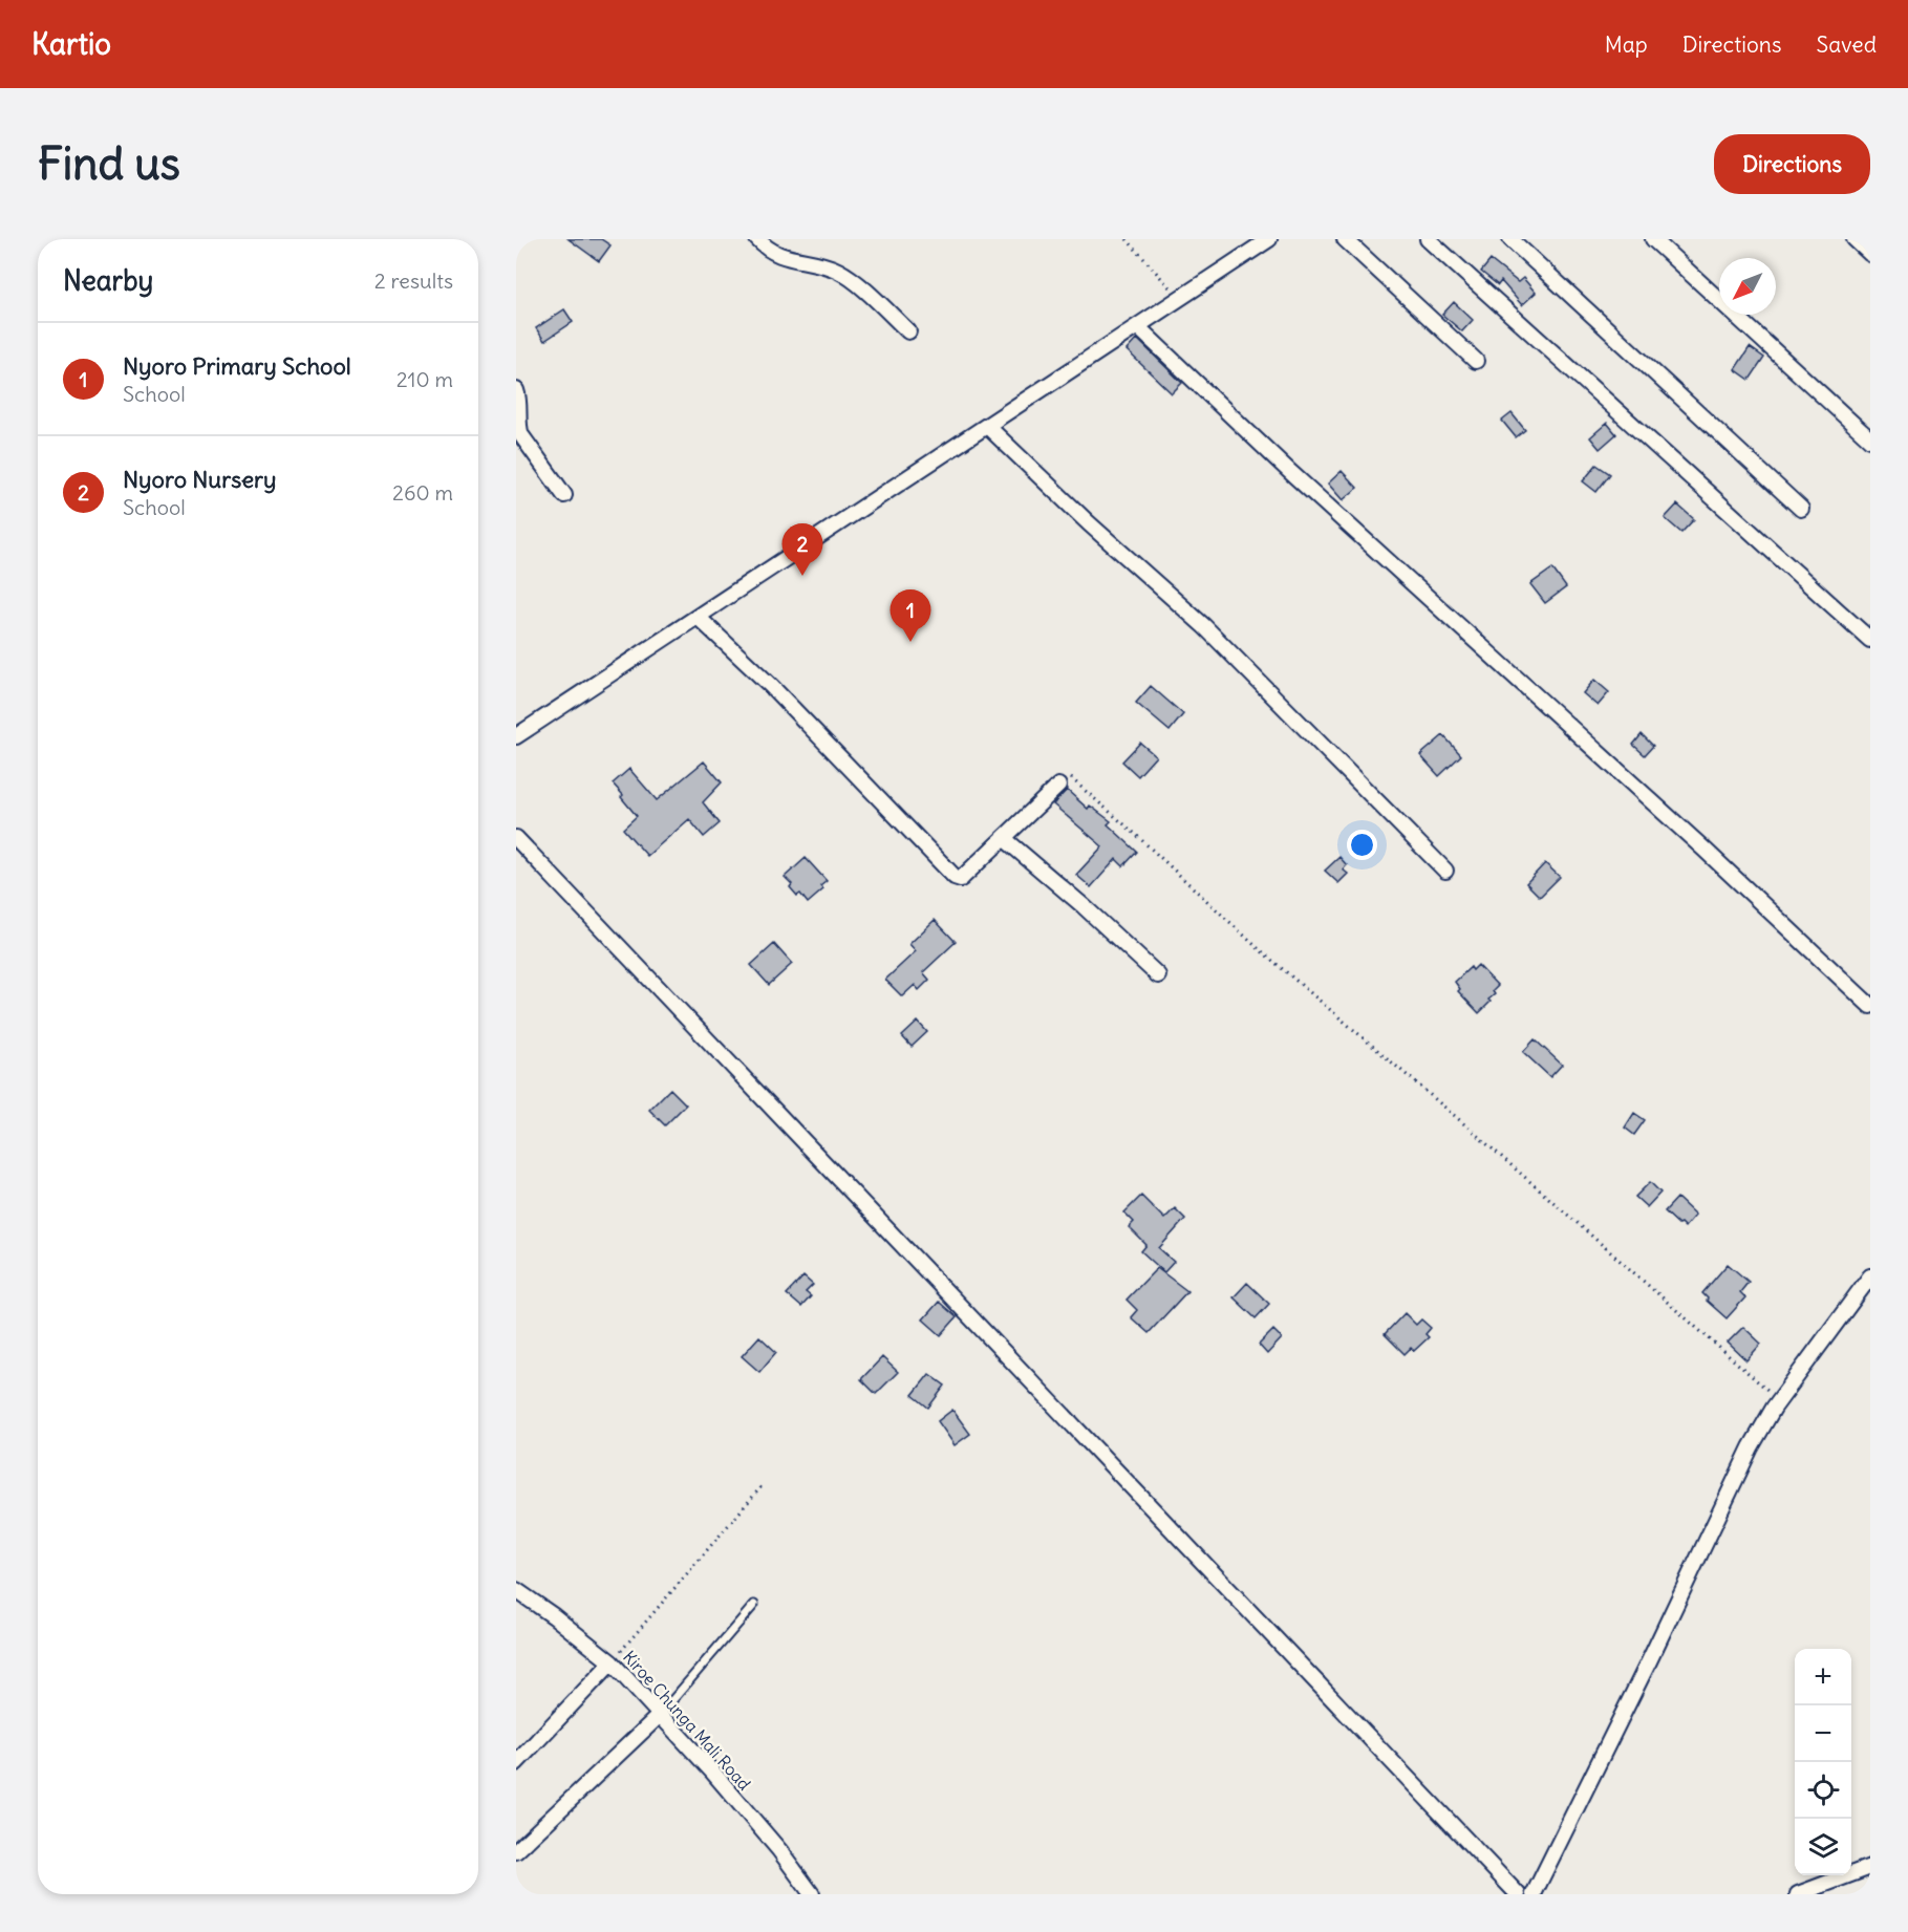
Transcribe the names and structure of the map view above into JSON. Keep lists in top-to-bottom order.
{
  "streets": {
    "street": ["Kiroe Chunga Mali Road"]
  },
  "north": "bottom left",
  "page": {
    "header": "Kartio",
    "nav": ["Map", "Directions", "Saved"],
    "buttons": "Directions",
    "title": "Find us",
    "heading": ["Nearby", "2 results"],
    "list": [
      {
        "mark": "1",
        "name": "Nyoro Primary School",
        "note": "School",
        "value": "210 m"
      },
      {
        "mark": "2",
        "name": "Nyoro Nursery",
        "note": "School",
        "value": "260 m"
      }
    ],
    "pins": ["2", "1"],
    "map_buttons": ["+", "−"]
  }
}
